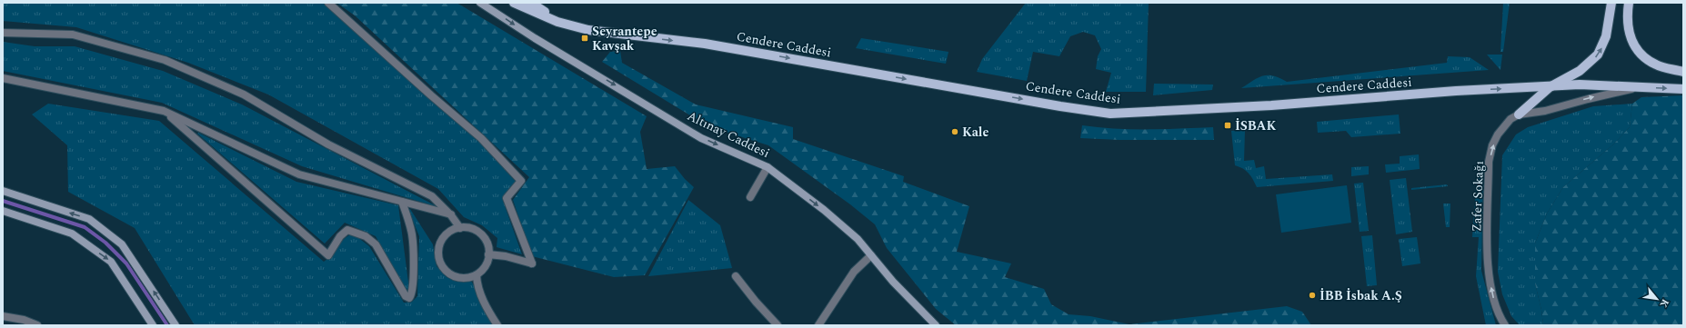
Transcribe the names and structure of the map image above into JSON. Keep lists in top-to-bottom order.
{
  "streets": {
    "main road": ["Cendere Caddesi"],
    "street": ["Altınay Caddesi", "Zafer Sokağı"]
  },
  "one_way": ["Cendere Caddesi", "Altınay Caddesi", "Zafer Sokağı"],
  "places": {
    "transit": ["Seyrantepe Kavşak", "İSBAK"],
    "other": ["Kale", "İBB İsbak A.Ş"]
  },
  "north": "bottom right"
}
